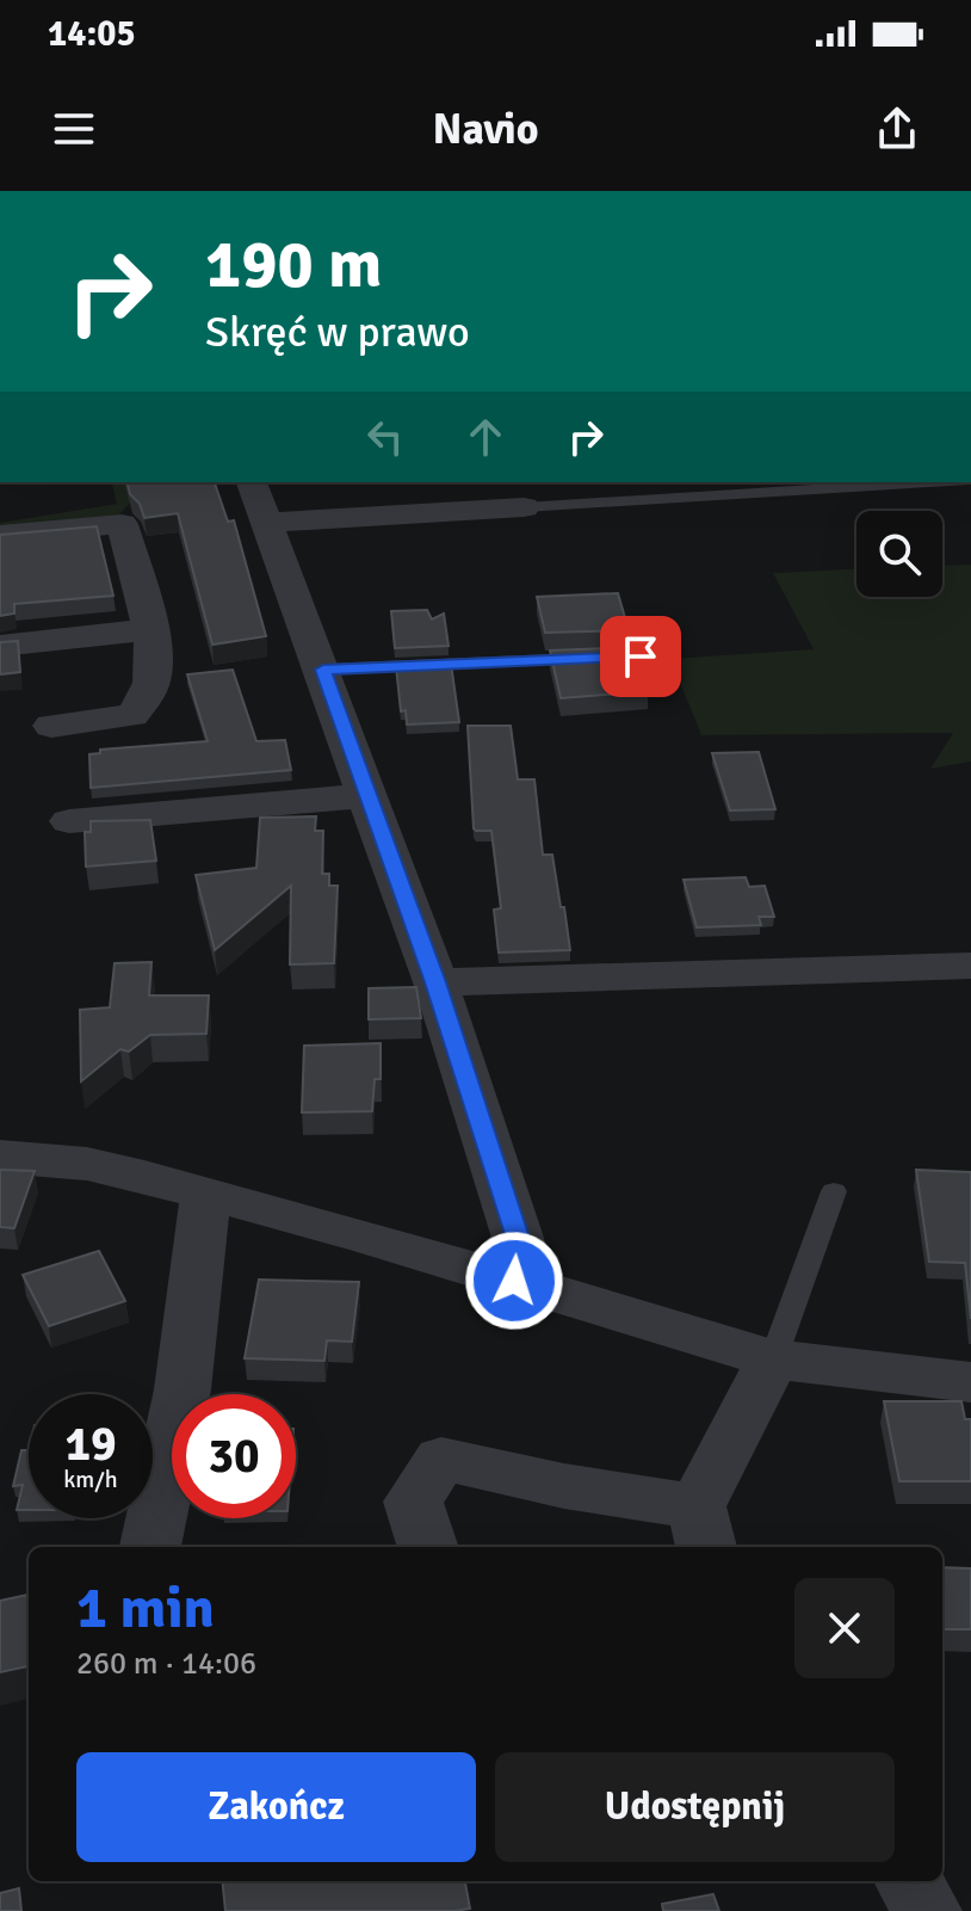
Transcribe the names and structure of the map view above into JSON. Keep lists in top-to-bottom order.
{
  "page": {
    "status": "14:05",
    "header": "Navio",
    "turn": ["190 m", "Skręć w prawo"],
    "speed": "19 km/h",
    "limit": "30",
    "heading": ["1 min", "260 m · 14:06"],
    "buttons": ["Zakończ", "Udostępnij"]
  }
}
